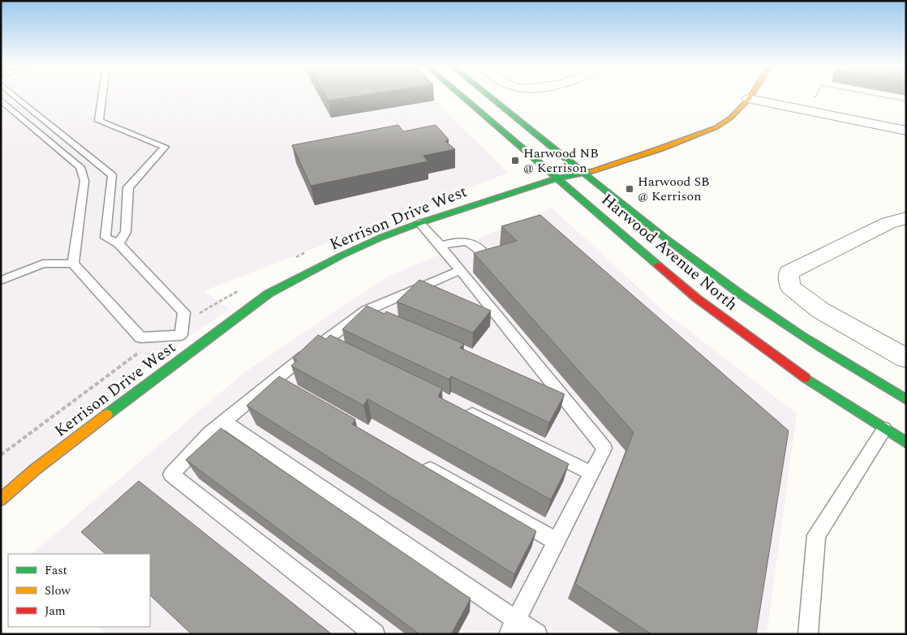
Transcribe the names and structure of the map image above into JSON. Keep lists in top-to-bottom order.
{
  "streets": {
    "main road": ["Kerrison Drive West", "Harwood Avenue North"]
  },
  "crossings": [
    ["Kerrison Drive West", "Harwood Avenue North"]
  ],
  "places": {
    "transit": ["Harwood NB @ Kerrison", "Harwood SB @ Kerrison"]
  },
  "legend": ["Fast", "Slow", "Jam"]
}
